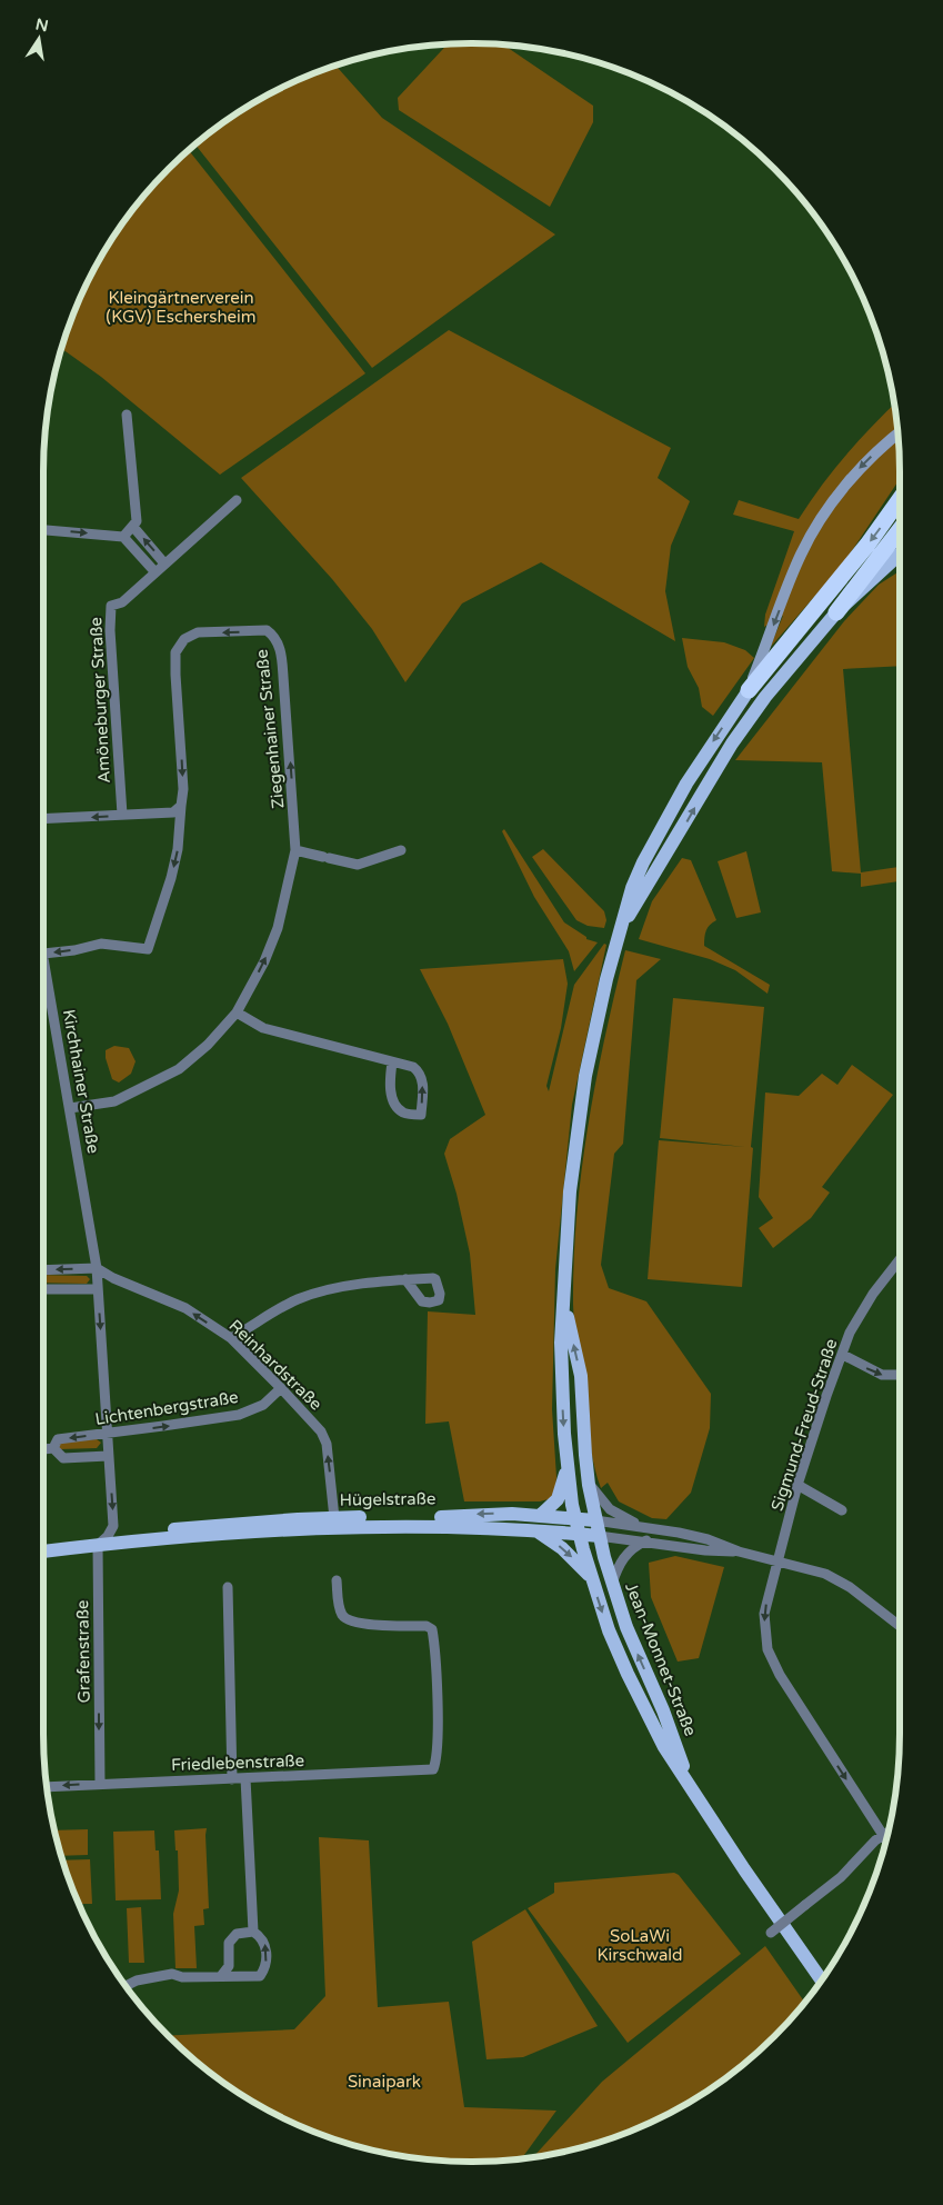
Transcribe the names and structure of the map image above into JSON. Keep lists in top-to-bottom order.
{
  "streets": {
    "main road": ["Hügelstraße", "Jean-Monnet-Straße"],
    "street": [
      "Amöneburger Straße",
      "Ziegenhainer Straße",
      "Kirchhainer Straße",
      "Reinhardstraße",
      "Lichtenbergstraße",
      "Sigmund-Freud-Straße",
      "Grafenstraße",
      "Friedlebenstraße"
    ]
  },
  "crossings": [
    ["Ziegenhainer Straße", "Kirchhainer Straße"],
    ["Kirchhainer Straße", "Reinhardstraße"],
    ["Kirchhainer Straße", "Grafenstraße"],
    ["Reinhardstraße", "Lichtenbergstraße"],
    ["Reinhardstraße", "Hügelstraße"],
    ["Reinhardstraße", "Grafenstraße"],
    ["Lichtenbergstraße", "Grafenstraße"],
    ["Sigmund-Freud-Straße", "Hügelstraße"],
    ["Hügelstraße", "Grafenstraße"],
    ["Hügelstraße", "Jean-Monnet-Straße"],
    ["Grafenstraße", "Friedlebenstraße"]
  ],
  "one_way": ["Reinhardstraße", "Sigmund-Freud-Straße", "Grafenstraße"],
  "parks": ["Kleingärtnerverein (KGV) Eschersheim", "SoLaWi Kirschwald", "Sinaipark"],
  "north": "top"
}
